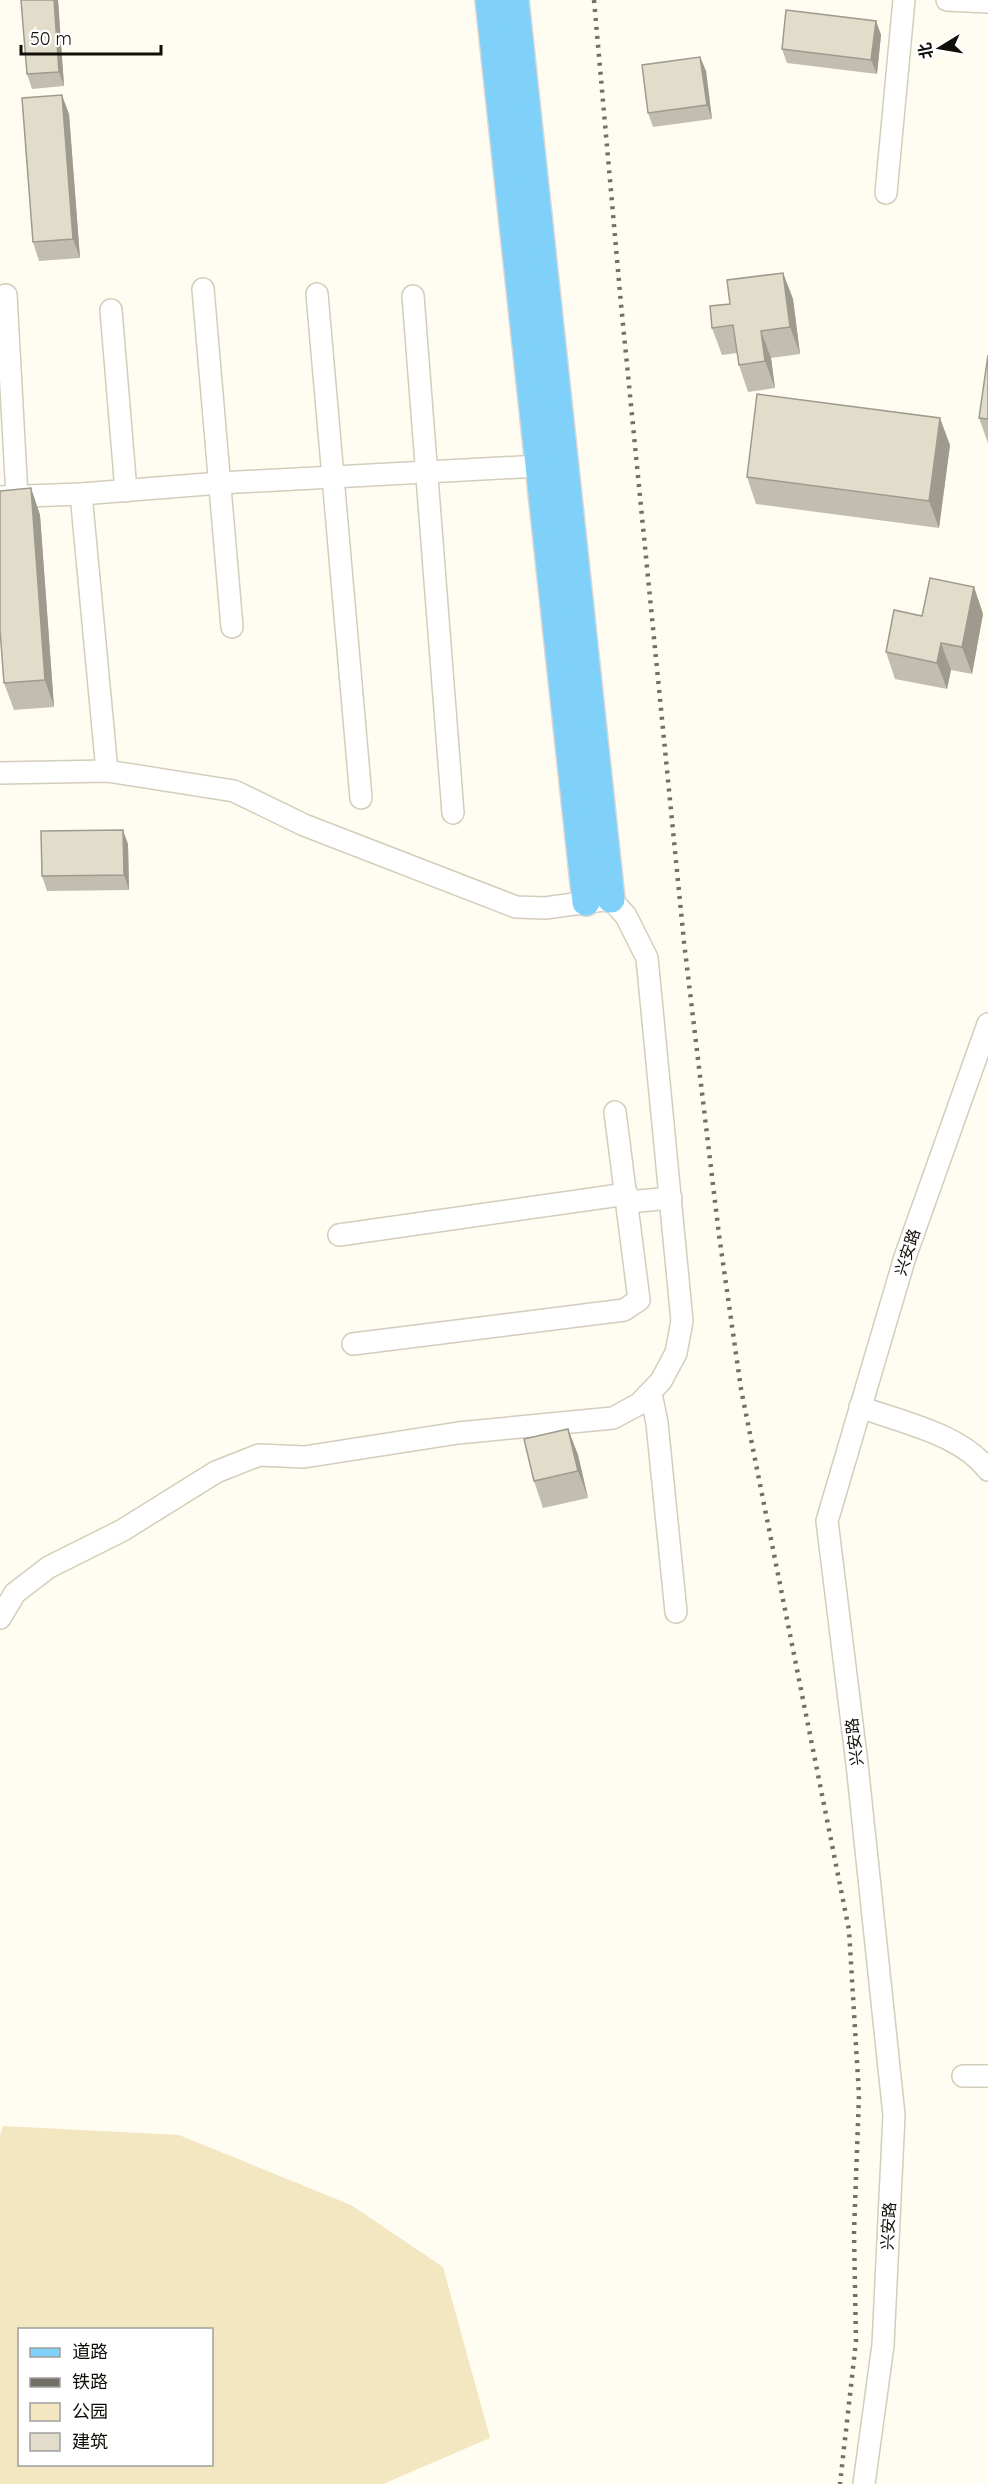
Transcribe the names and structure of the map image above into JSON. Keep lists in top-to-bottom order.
{
  "streets": {
    "street": ["兴安路"]
  },
  "legend": [
    "道路",
    "铁路",
    "公园",
    "建筑"
  ],
  "scale_bar": "50 m",
  "north": "left"
}
